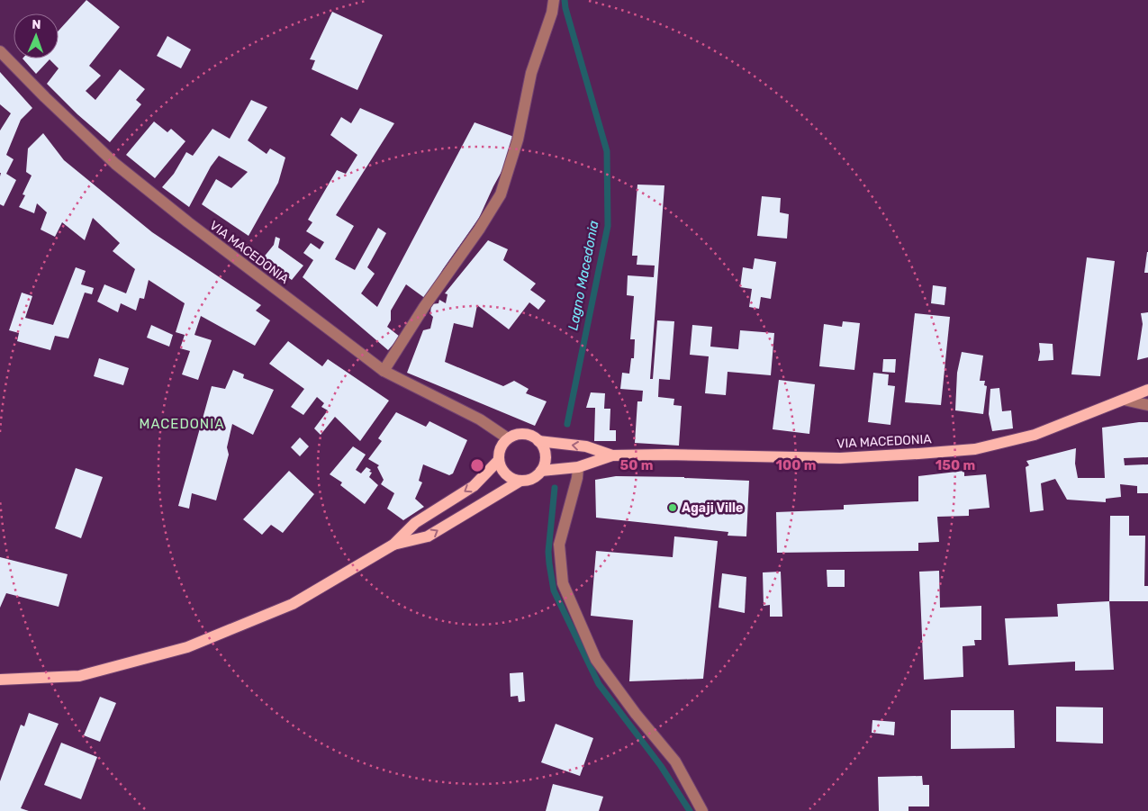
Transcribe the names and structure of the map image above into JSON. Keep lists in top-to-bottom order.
{
  "streets": {
    "main road": ["VIA MACEDONIA"]
  },
  "districts": ["MACEDONIA"],
  "water": ["Lagno Macedonia"],
  "places": ["Agaji Ville"],
  "north": "top",
  "rings": ["50 m", "100 m", "150 m"]
}
